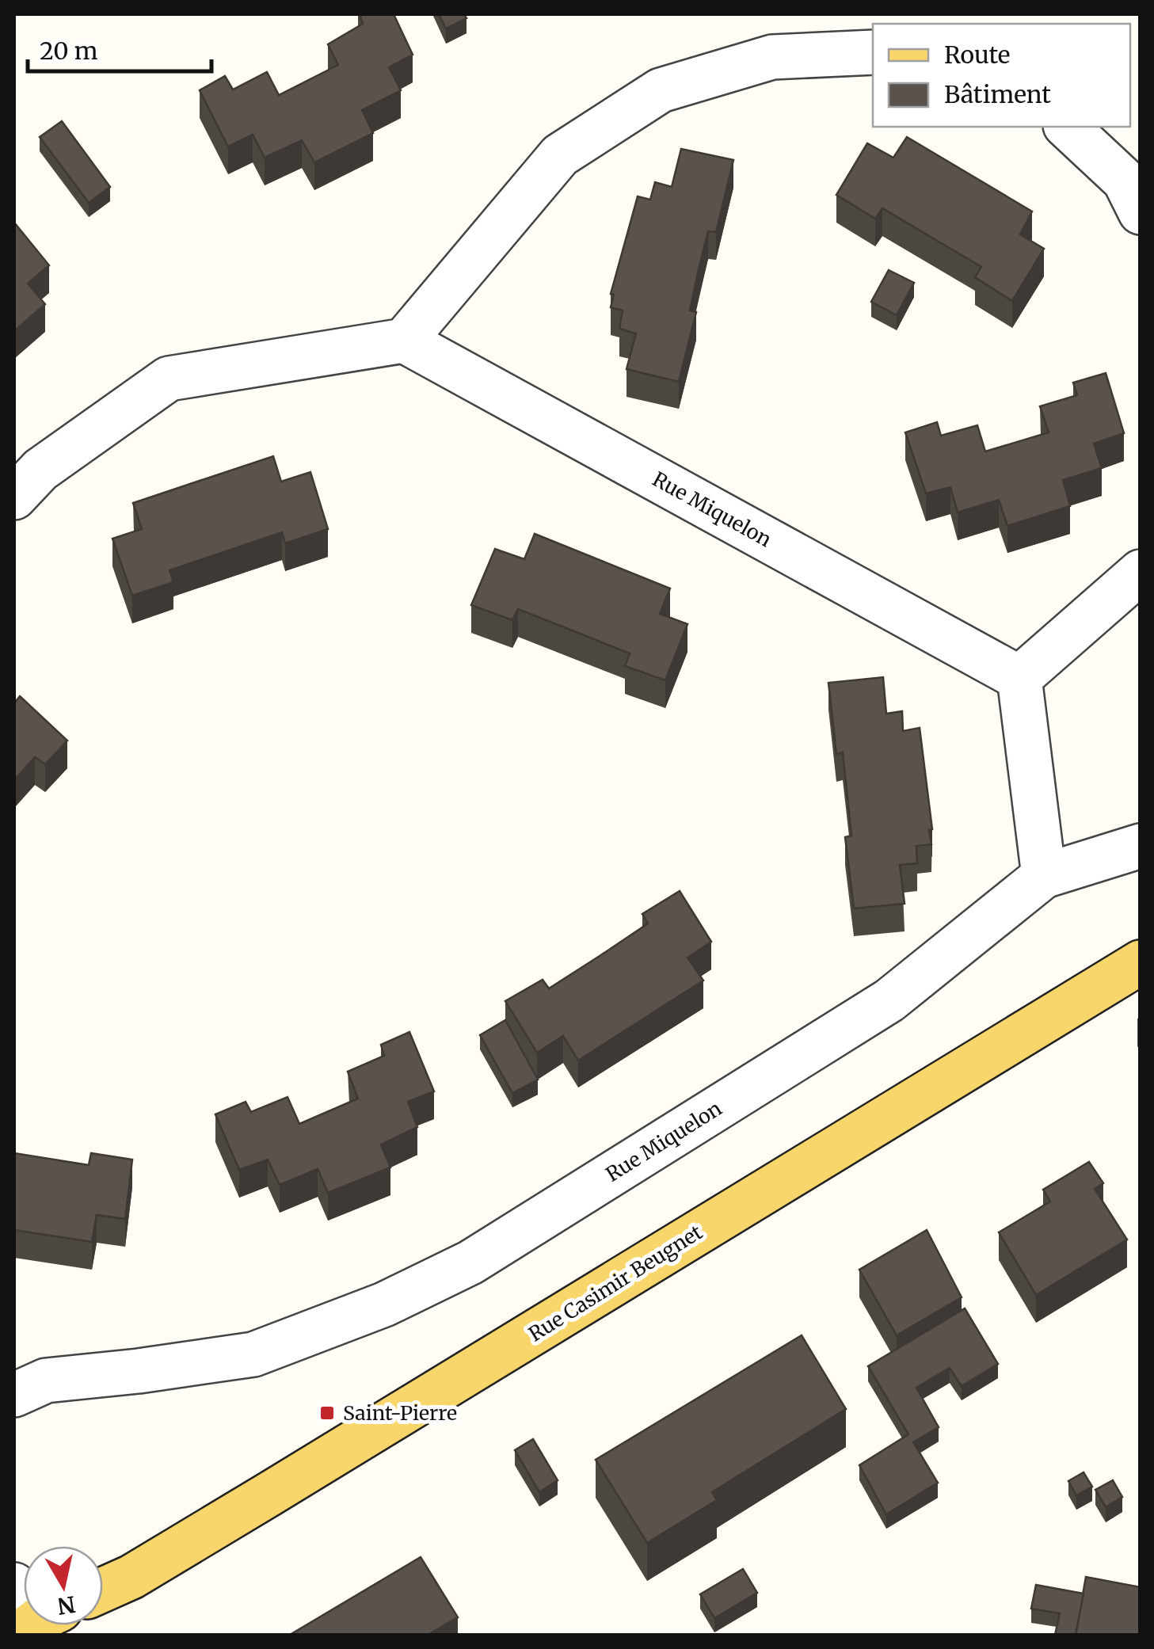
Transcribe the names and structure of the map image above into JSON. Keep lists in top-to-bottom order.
{
  "streets": {
    "main road": ["Rue Casimir Beugnet"],
    "street": ["Rue Miquelon"]
  },
  "places": {
    "transit": ["Saint-Pierre"]
  },
  "legend": ["Route", "Bâtiment"],
  "scale_bar": "20 m",
  "north": "bottom"
}
